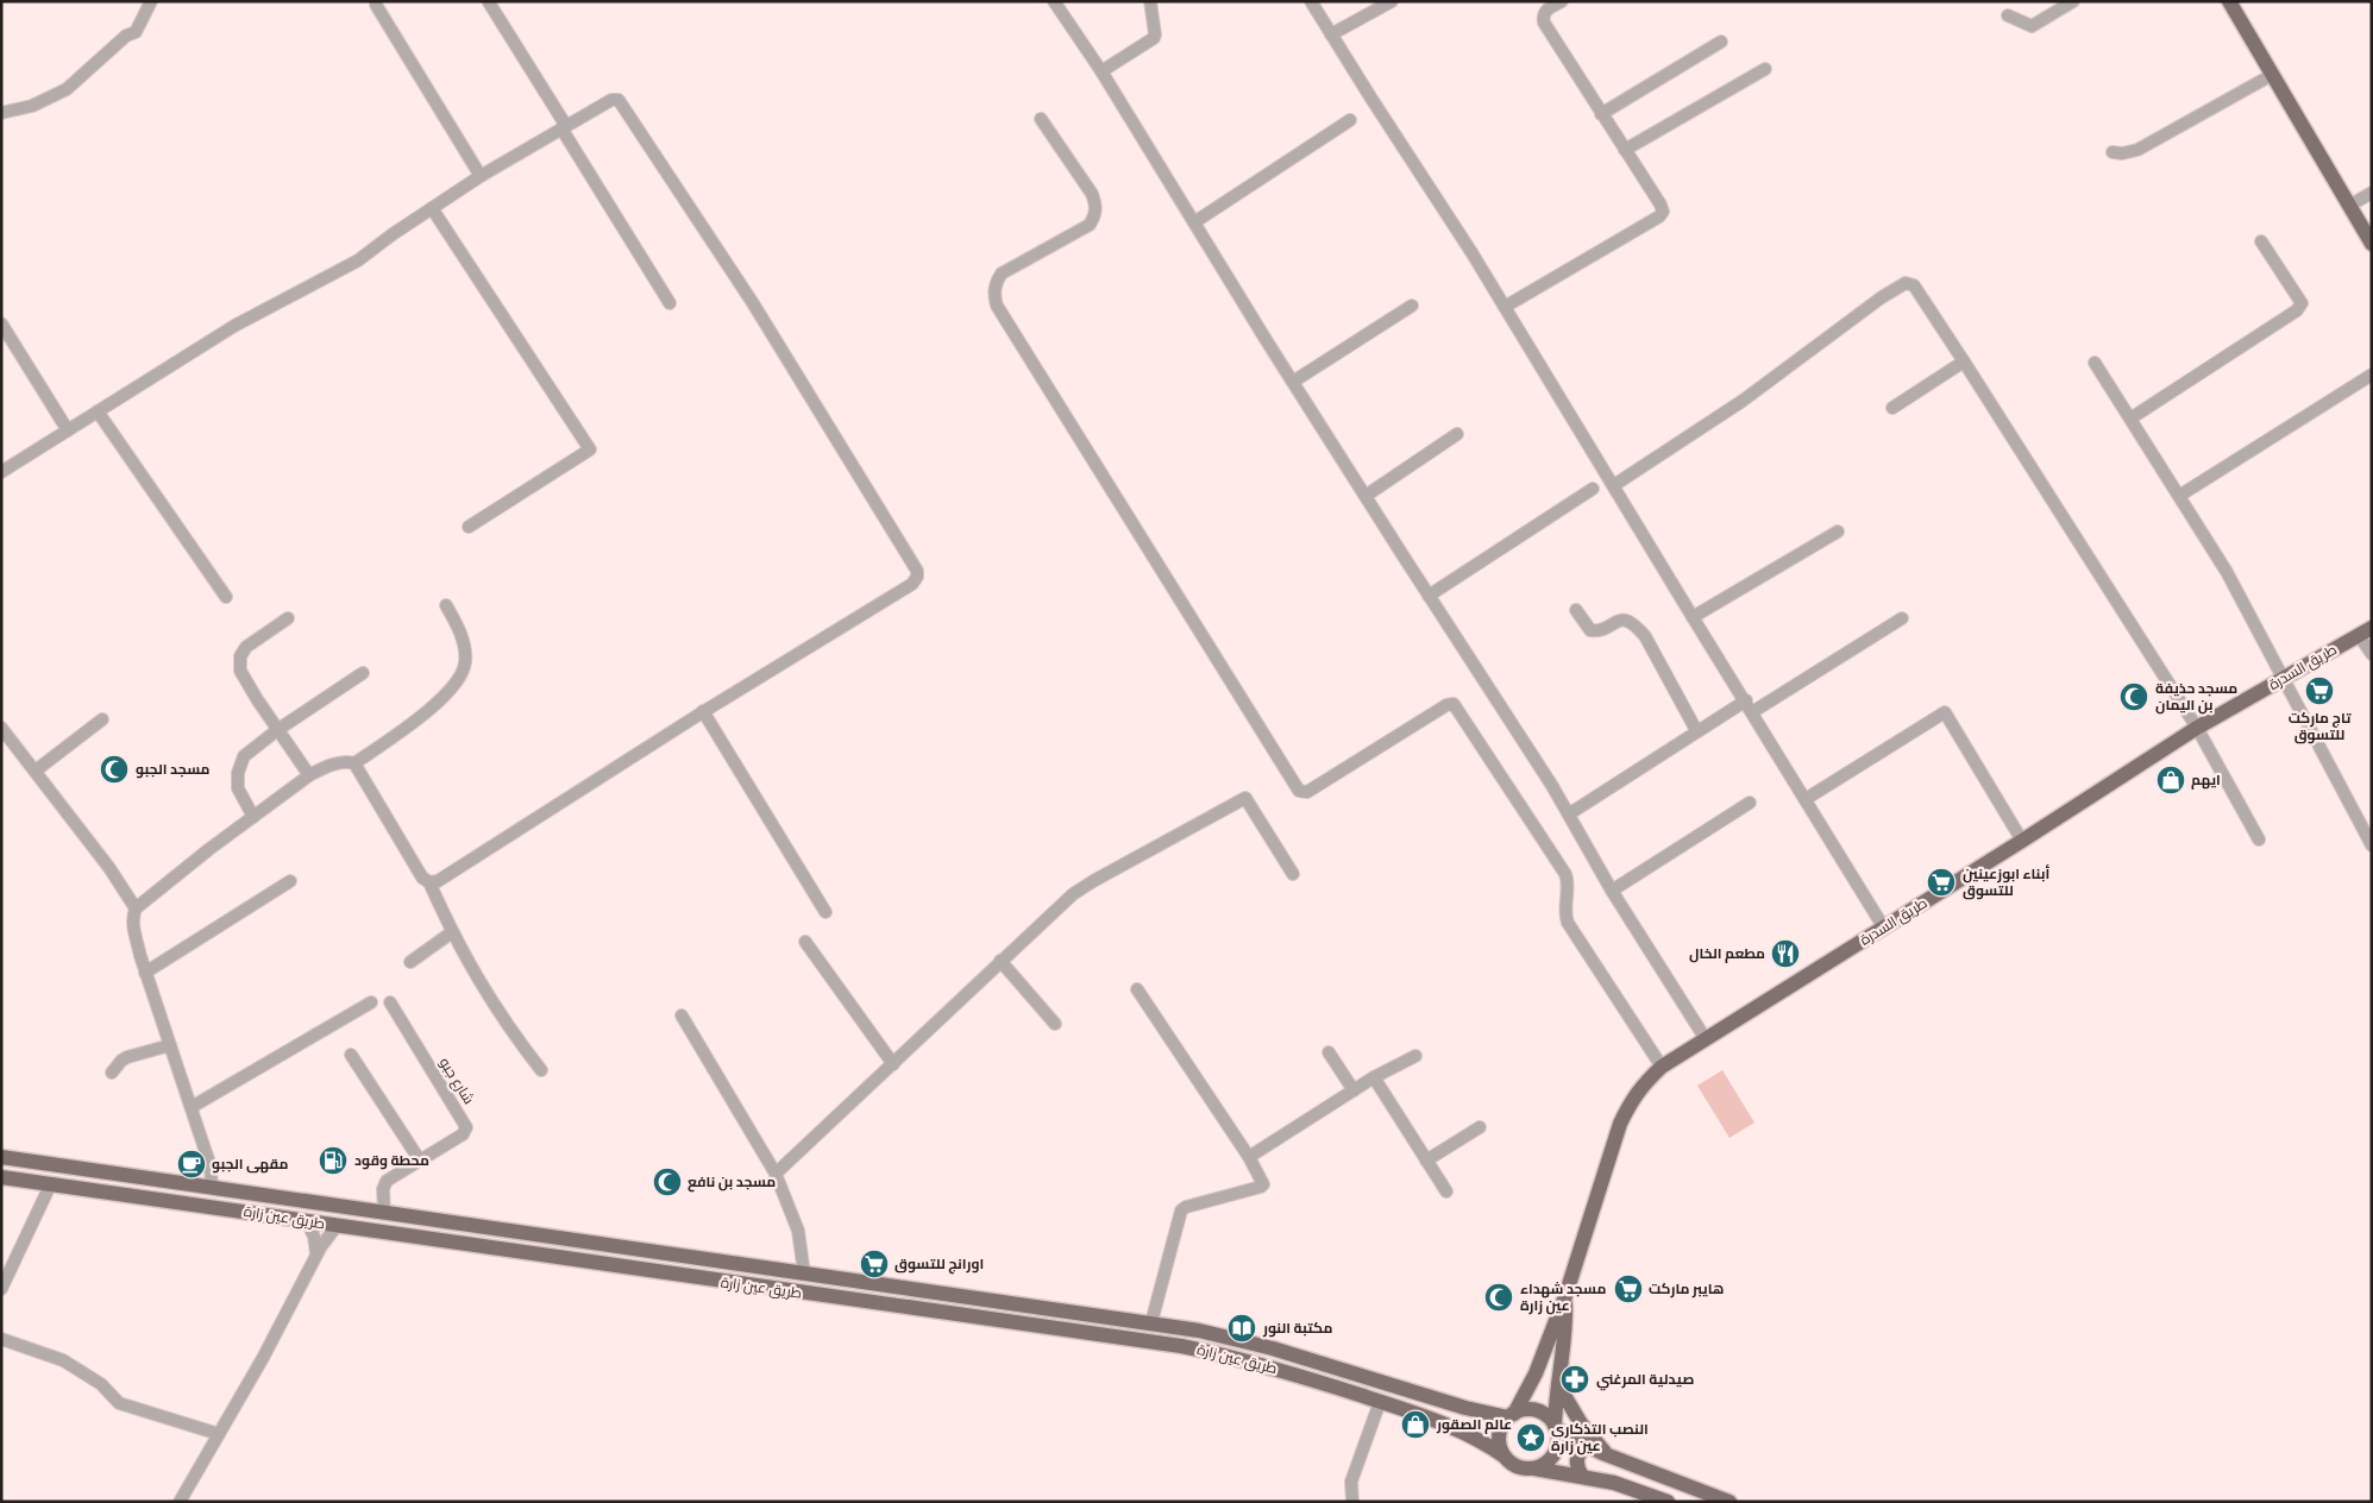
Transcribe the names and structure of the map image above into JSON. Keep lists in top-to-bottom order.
{
  "streets": {
    "main road": ["طريق السدرة", "طريق عين زارة"],
    "street": ["شارع جبو"]
  },
  "crossings": [
    ["طريق السدرة", "طريق عين زارة"],
    ["شارع جبو", "طريق عين زارة"]
  ],
  "places": {
    "supermarket": [
      "تاج ماركت للتسوق",
      "أبناء ابوزعينين للتسوق",
      "اورانج للتسوق",
      "هايبر ماركت"
    ],
    "mosque": [
      "مسجد حذيفة بن اليمان",
      "مسجد الجبو",
      "مسجد بن نافع",
      "مسجد شهداء عين زارة"
    ],
    "shop": ["ايهم", "عالم الصقور"],
    "restaurant": ["مطعم الخال"],
    "fuel station": ["محطة وقود"],
    "cafe": ["مقهى الجبو"],
    "library": ["مكتبة النور"],
    "pharmacy": ["صيدلية المرغني"],
    "place": ["النصب التذكاري عين زارة"]
  }
}
